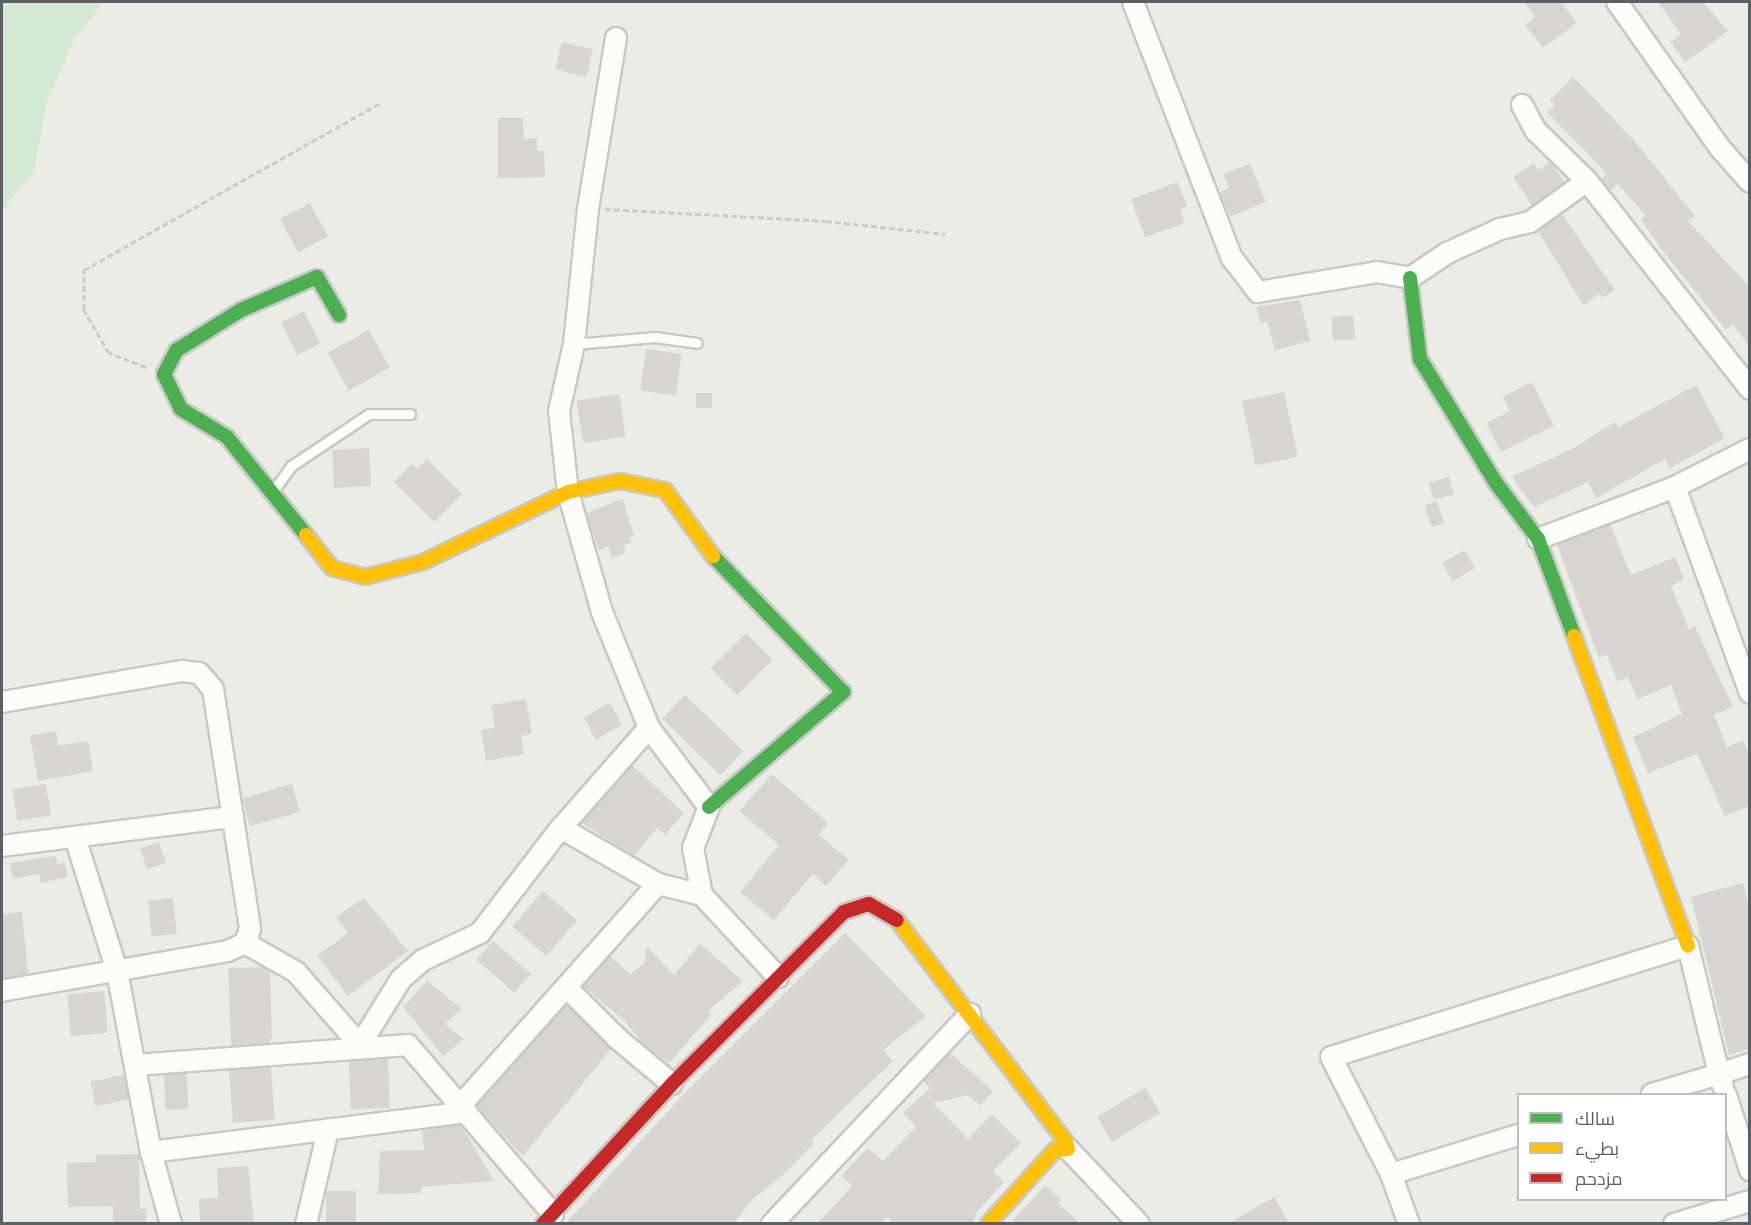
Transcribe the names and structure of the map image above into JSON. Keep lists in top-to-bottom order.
{
  "legend": ["سالك", "بطيء", "مزدحم"]
}
